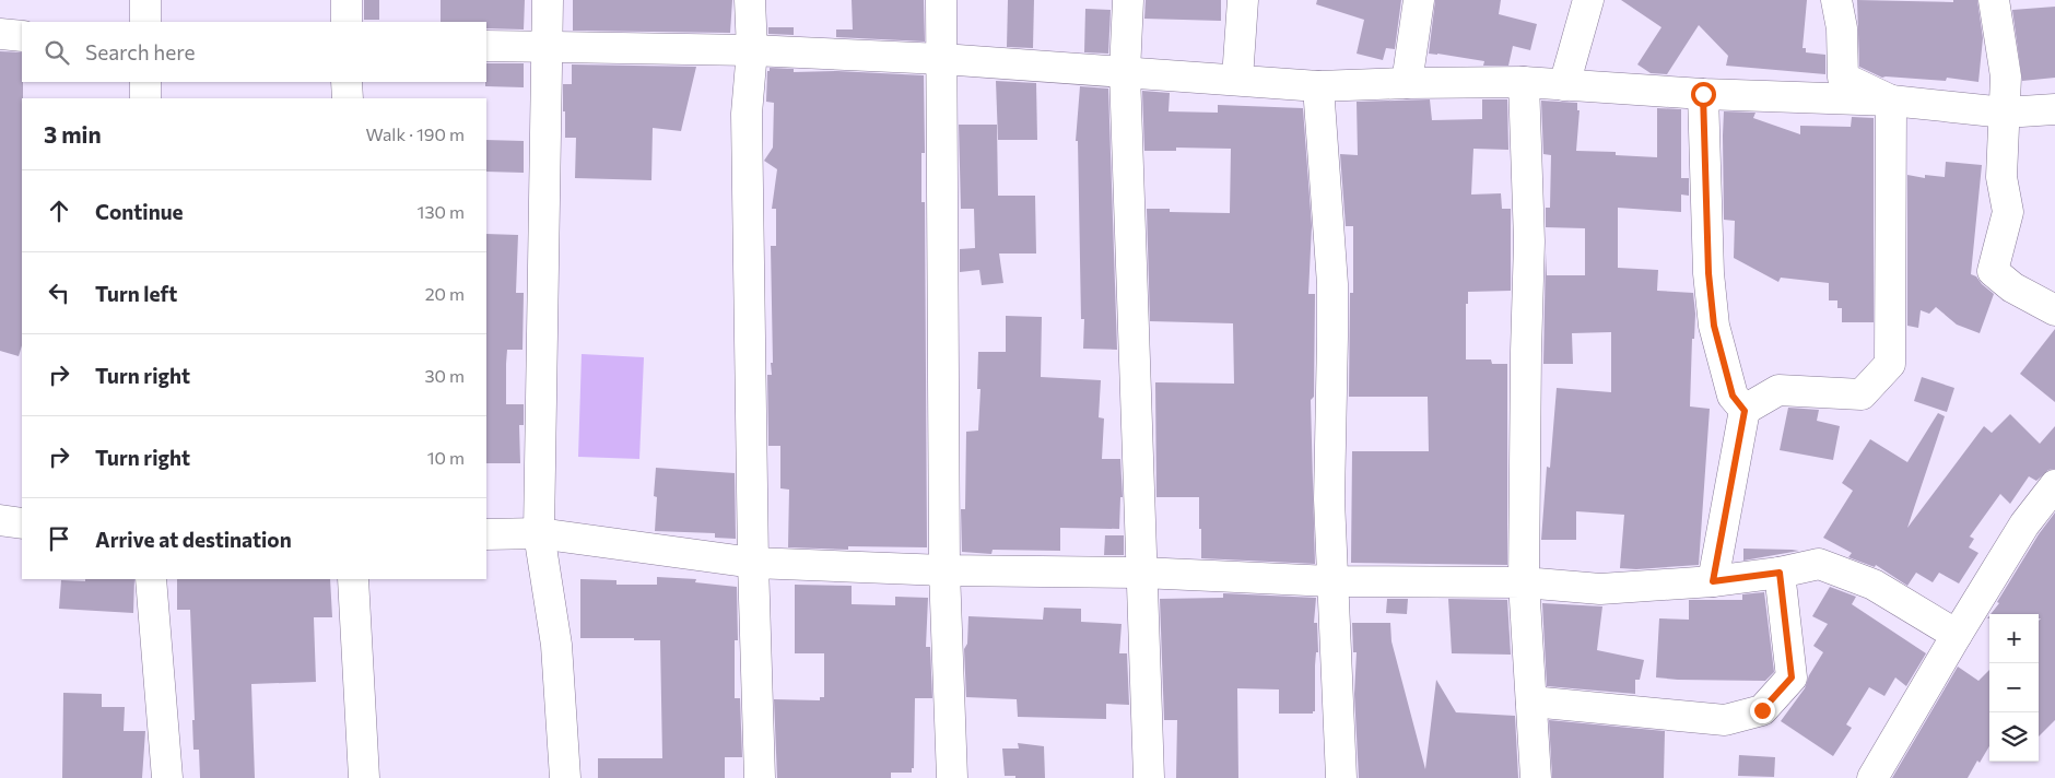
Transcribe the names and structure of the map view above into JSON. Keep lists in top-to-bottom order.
{
  "page": {
    "search": "Search here",
    "heading": ["3 min", "Walk · 190 m"],
    "list": [
      ["Continue", "130 m"],
      ["Turn left", "20 m"],
      ["Turn right", "30 m"],
      ["Turn right", "10 m"],
      "Arrive at destination"
    ],
    "map_buttons": ["+", "−"]
  }
}
